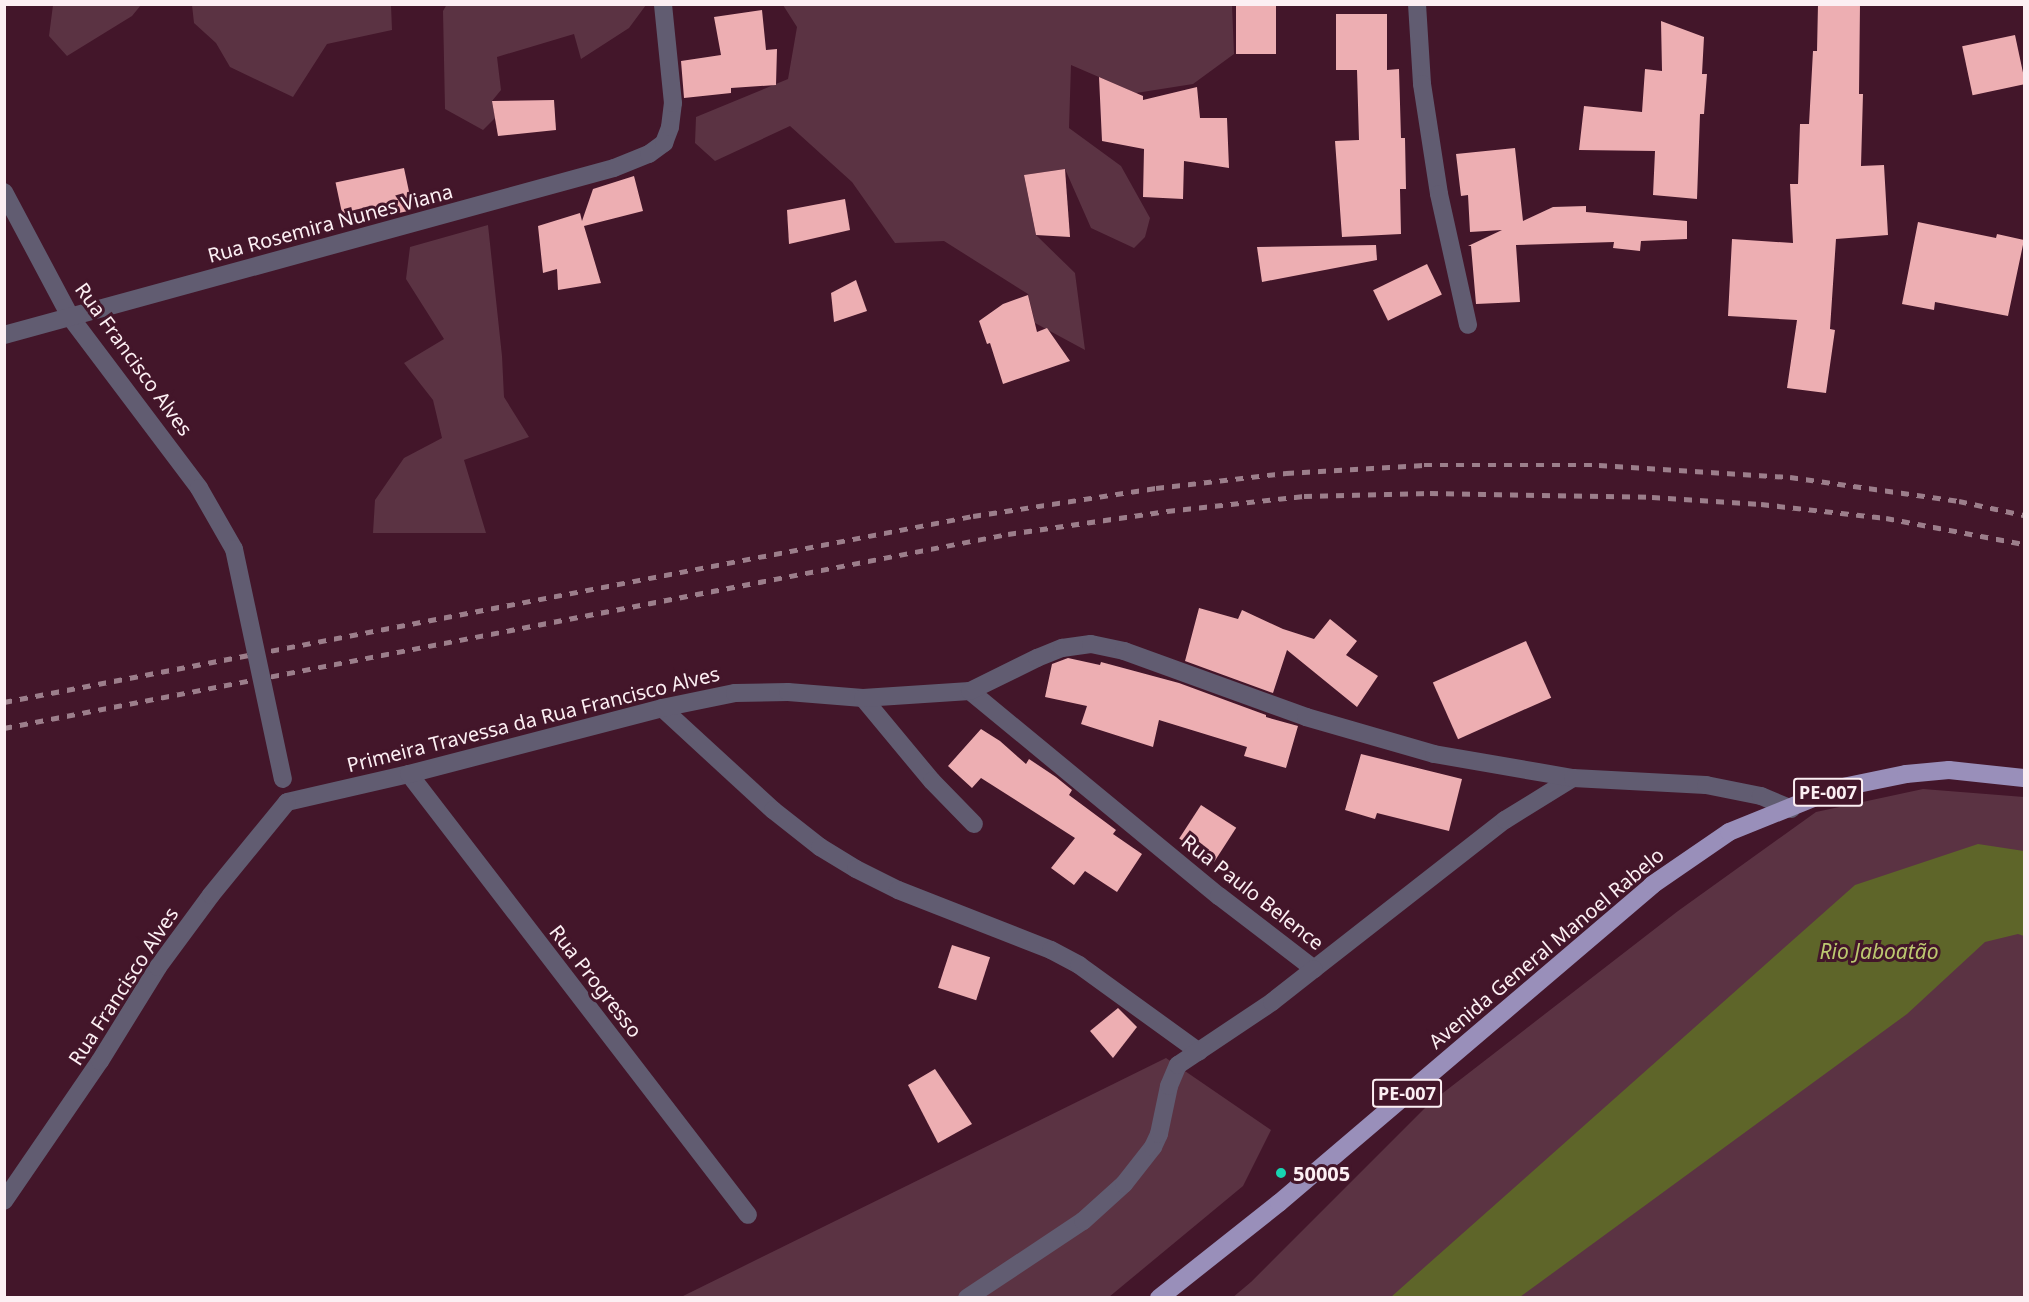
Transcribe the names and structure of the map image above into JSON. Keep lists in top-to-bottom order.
{
  "streets": {
    "main road": ["PE-007", "Avenida General Manoel Rabelo"],
    "street": [
      "Rua Rosemira Nunes Viana",
      "Rua Francisco Alves",
      "Primeira Travessa da Rua Francisco Alves",
      "Rua Paulo Belence",
      "Rua Progresso"
    ]
  },
  "crossings": [
    ["Rua Rosemira Nunes Viana", "Rua Francisco Alves"],
    ["Rua Francisco Alves", "Primeira Travessa da Rua Francisco Alves"],
    ["Primeira Travessa da Rua Francisco Alves", "Rua Paulo Belence"],
    ["Primeira Travessa da Rua Francisco Alves", "Rua Progresso"]
  ],
  "water": ["Rio Jaboatão"],
  "places": ["50005"]
}
